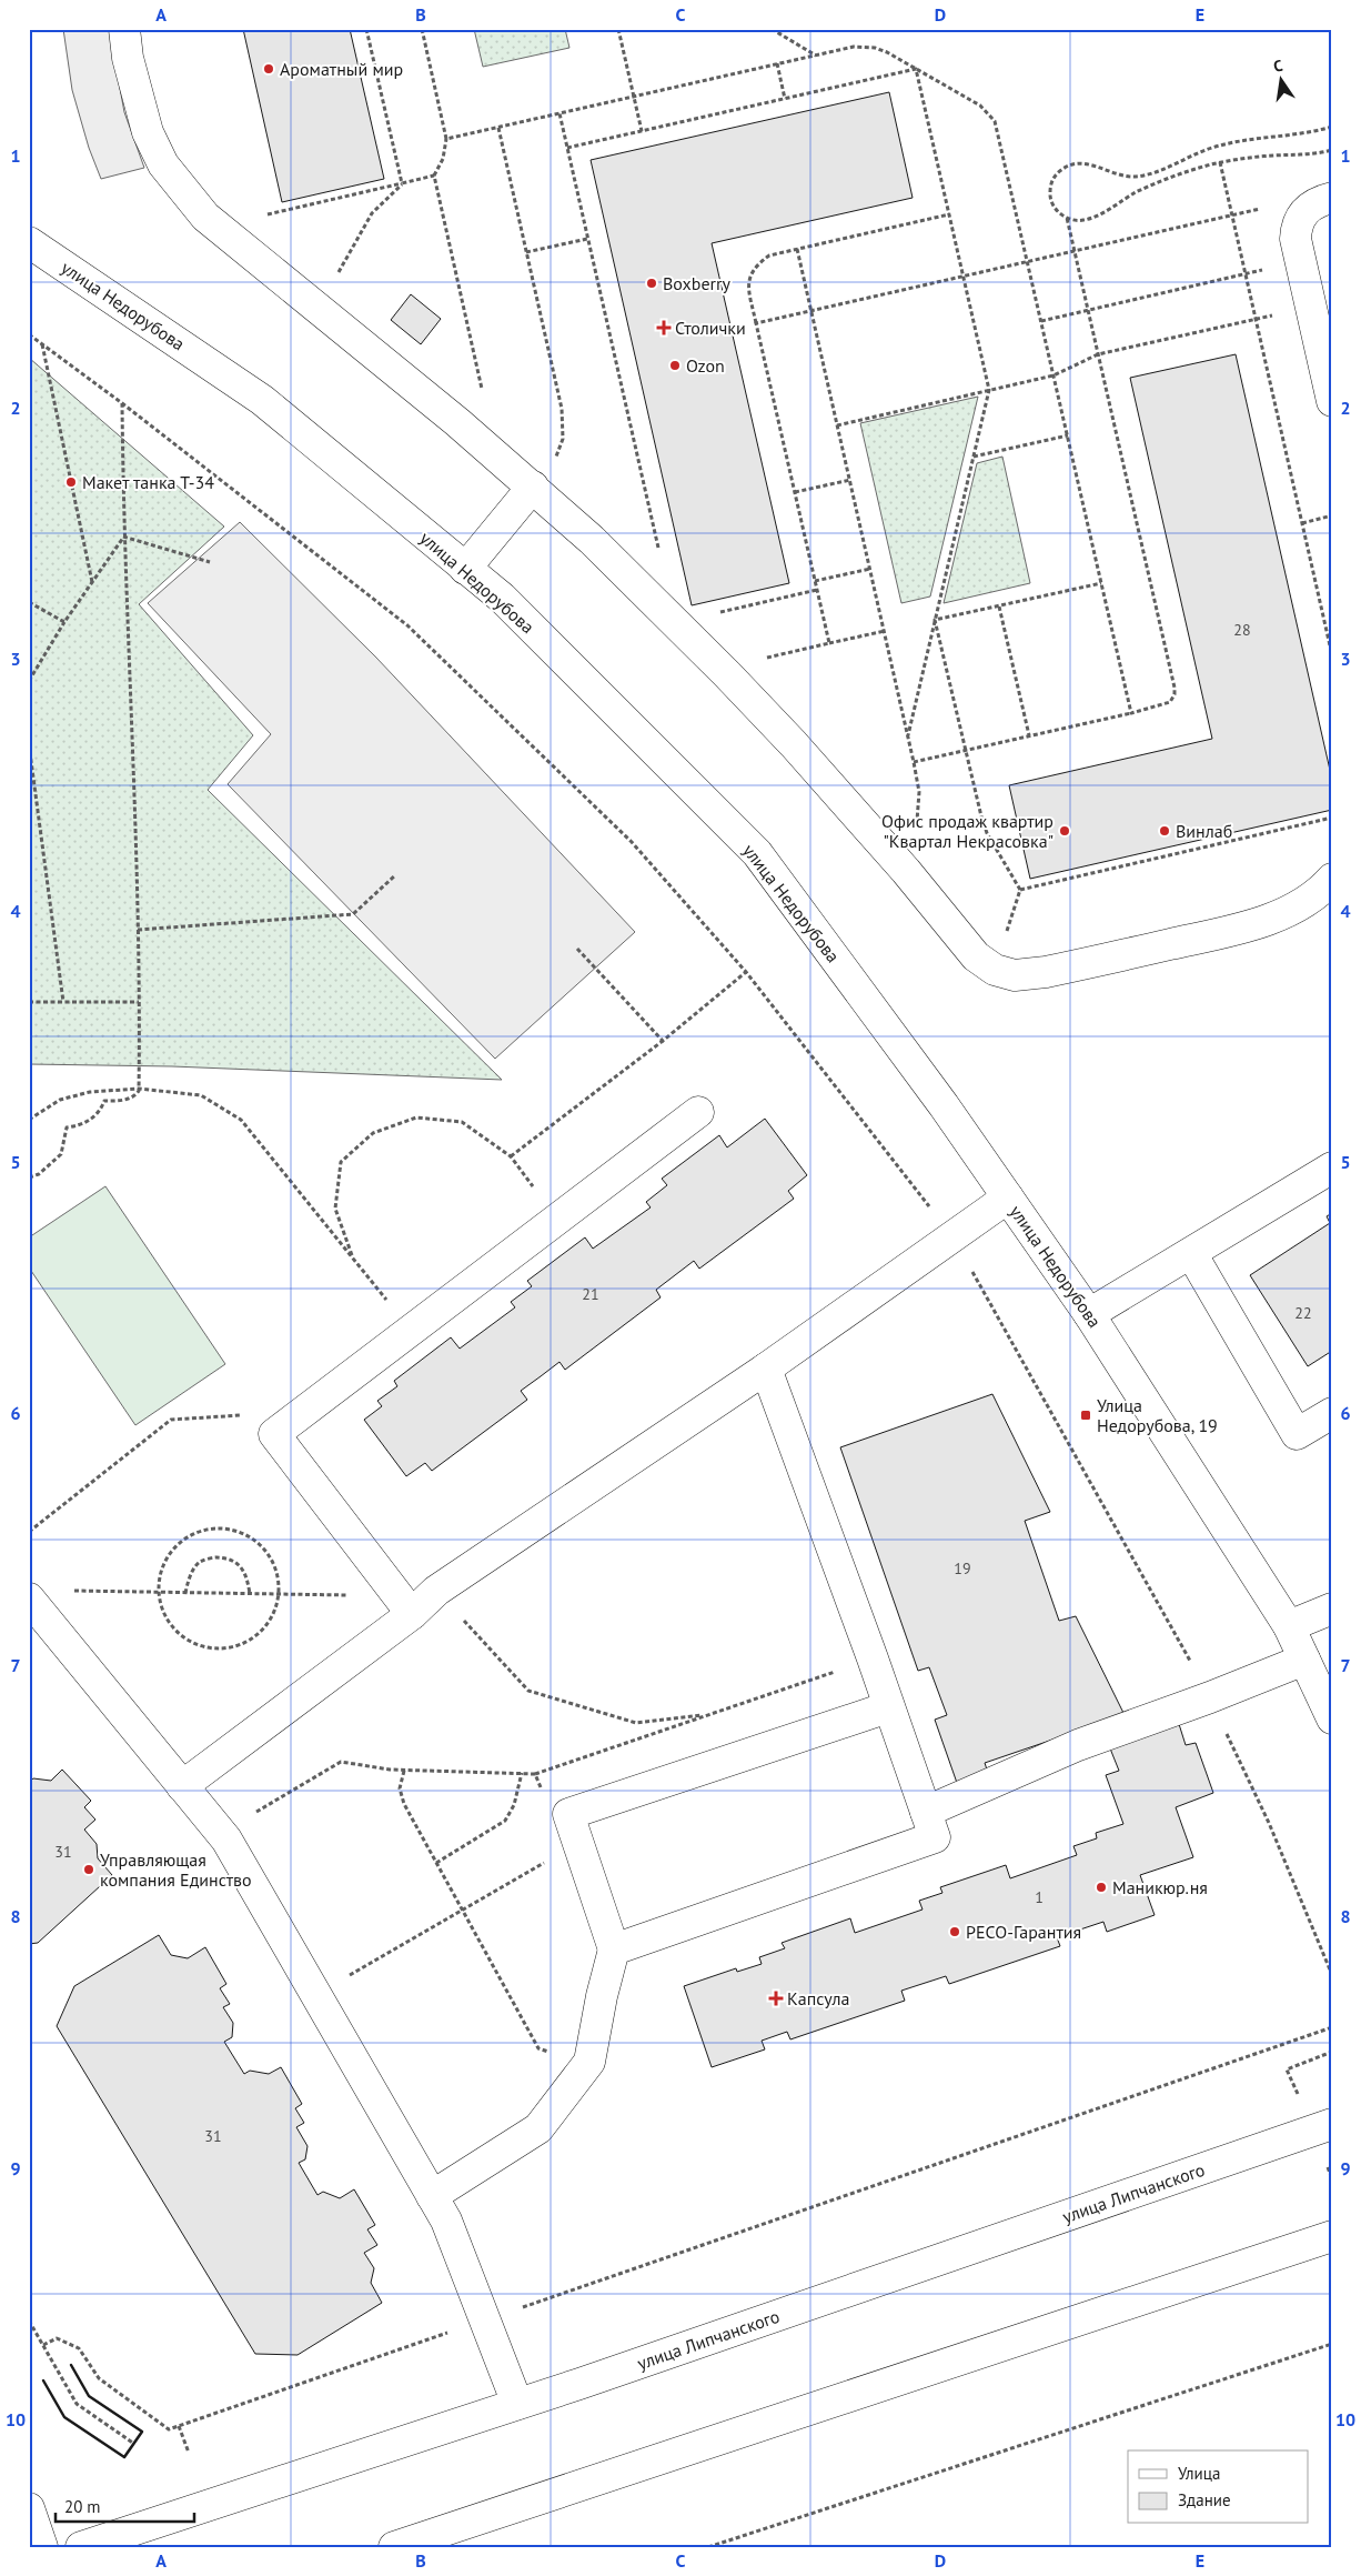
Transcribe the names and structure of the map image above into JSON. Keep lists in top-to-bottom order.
{
  "streets": {
    "street": ["улица Недорубова", "улица Липчанского"]
  },
  "places": {
    "other": [
      "Ароматный мир",
      "Boxberry",
      "Ozon",
      "Макет танка Т-34",
      "Офис продаж квартир \"Квартал Некрасовка\"",
      "Винлаб",
      "Управляющая компания Единство",
      "Маникюр.ня",
      "РЕСО-Гарантия"
    ],
    "health": ["Столички", "Капсула"],
    "transit": ["Улица Недорубова, 19"]
  },
  "house_numbers": [
    "28",
    "21",
    "22",
    "19",
    "31",
    "1",
    "31"
  ],
  "legend": ["Улица", "Здание"],
  "scale_bar": "20 m",
  "north": "top",
  "grid": {
    "columns": [
      "A",
      "B",
      "C",
      "D",
      "E"
    ],
    "rows": [
      "1",
      "2",
      "3",
      "4",
      "5",
      "6",
      "7",
      "8",
      "9",
      "10"
    ]
  }
}
